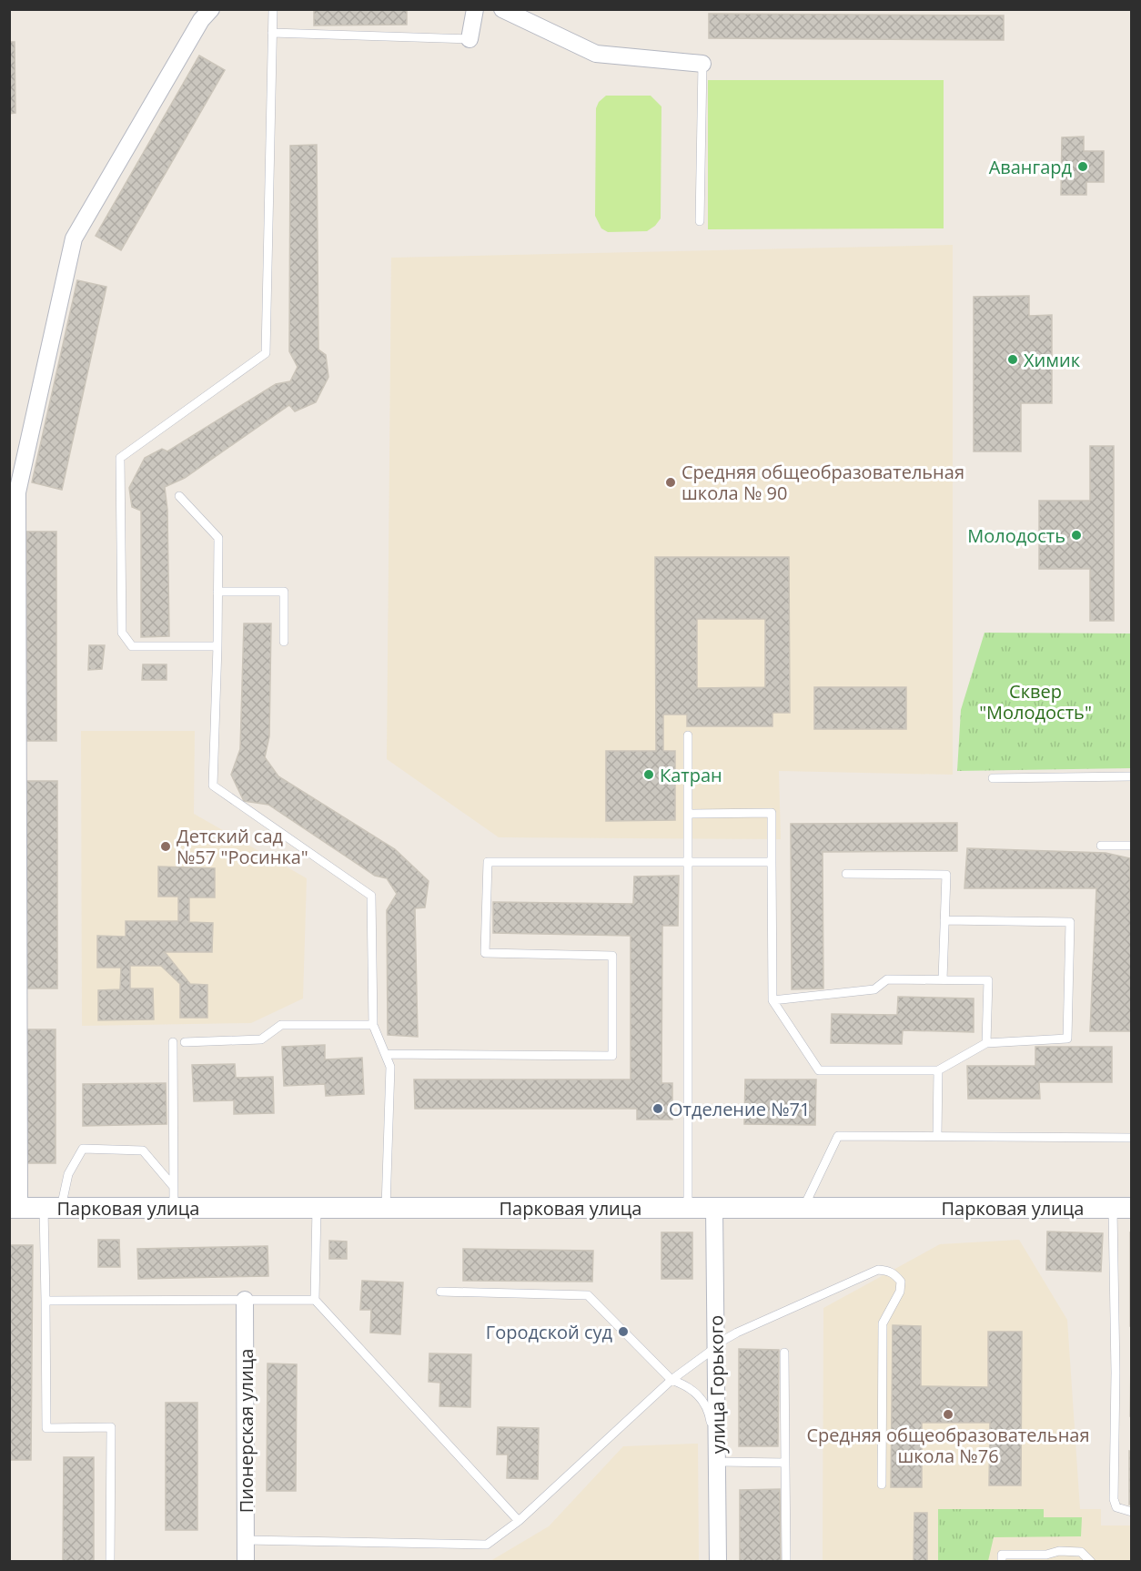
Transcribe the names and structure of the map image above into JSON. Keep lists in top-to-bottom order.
{
  "streets": {
    "street": ["Парковая улица", "улица Горького", "Пионерская улица"]
  },
  "crossings": [
    ["Парковая улица", "улица Горького"]
  ],
  "parks": ["Сквер \"Молодость\""],
  "places": [
    "Авангард",
    "Химик",
    "Средняя общеобразовательная школа № 90",
    "Молодость",
    "Катран",
    "Детский сад №57 \"Росинка\"",
    "Отделение №71",
    "Городской суд",
    "Средняя общеобразовательная школа №76"
  ]
}
